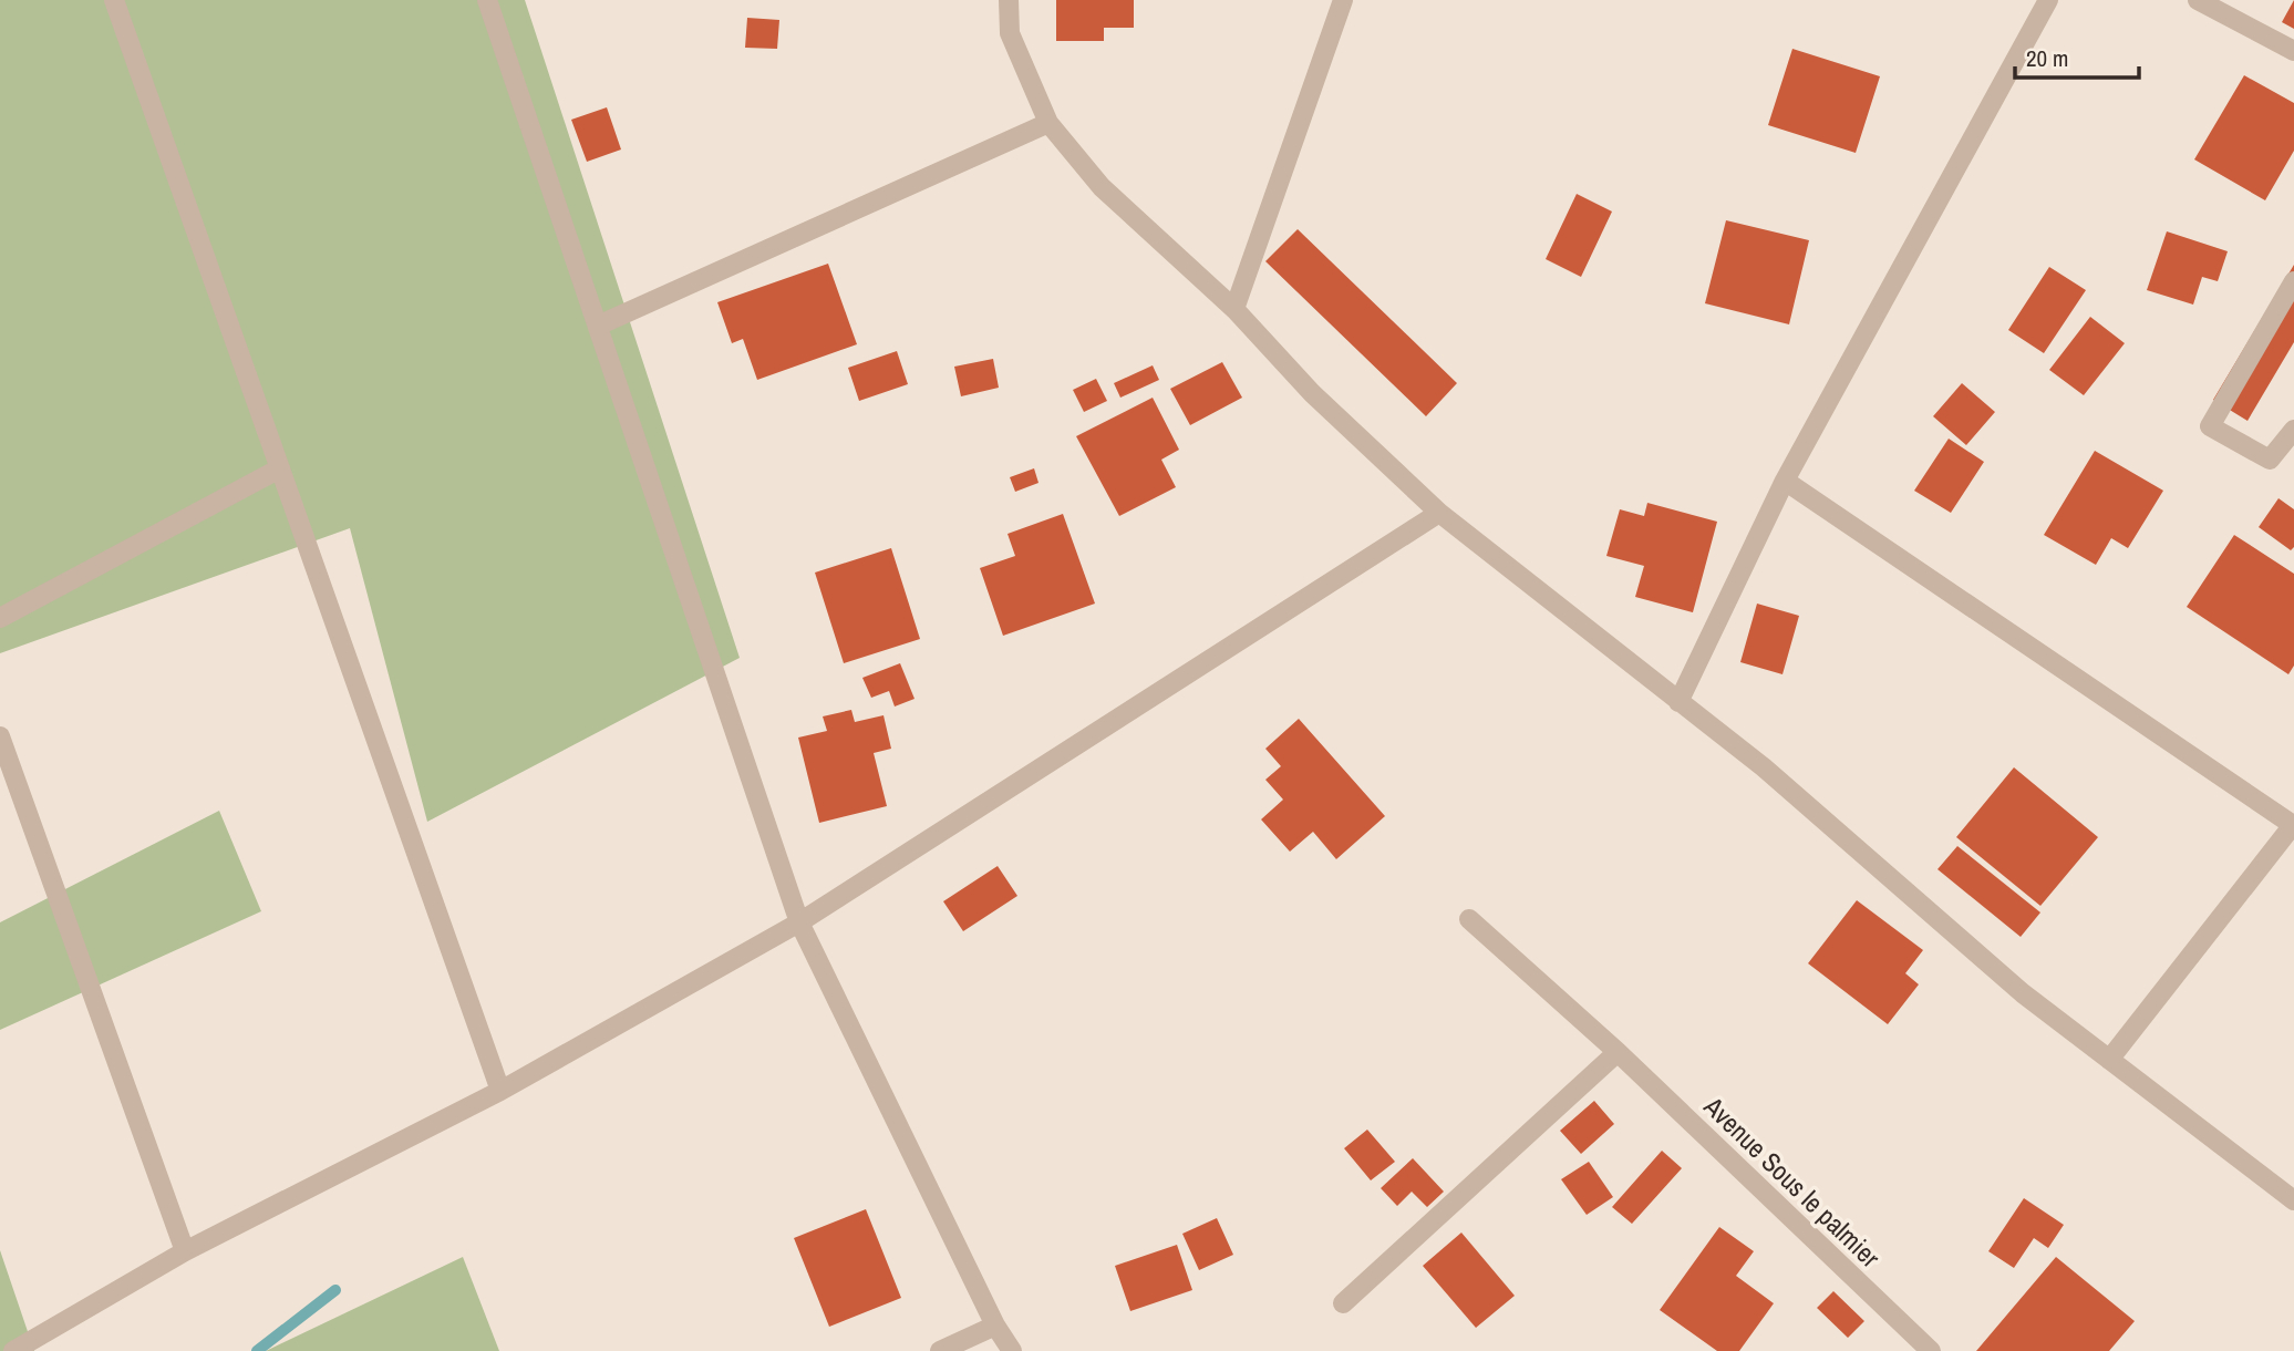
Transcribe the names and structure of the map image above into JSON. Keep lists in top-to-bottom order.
{
  "streets": {
    "street": ["Avenue Sous le palmier"]
  },
  "scale_bar": "20 m"
}
